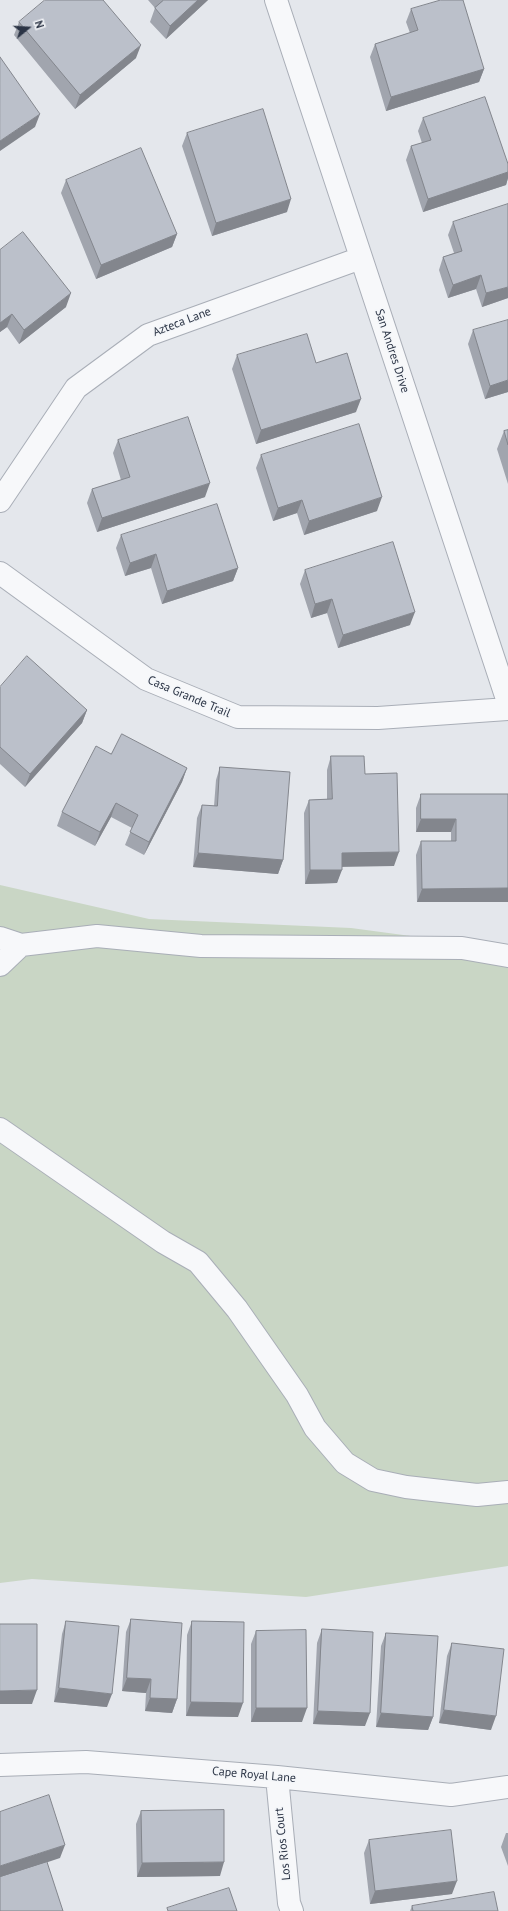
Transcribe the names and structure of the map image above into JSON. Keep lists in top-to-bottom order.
{
  "streets": {
    "street": [
      "Azteca Lane",
      "San Andres Drive",
      "Casa Grande Trail",
      "Cape Royal Lane",
      "Los Rios Court"
    ]
  },
  "crossings": [
    ["Azteca Lane", "San Andres Drive"],
    ["Cape Royal Lane", "Los Rios Court"]
  ],
  "north": "right"
}
